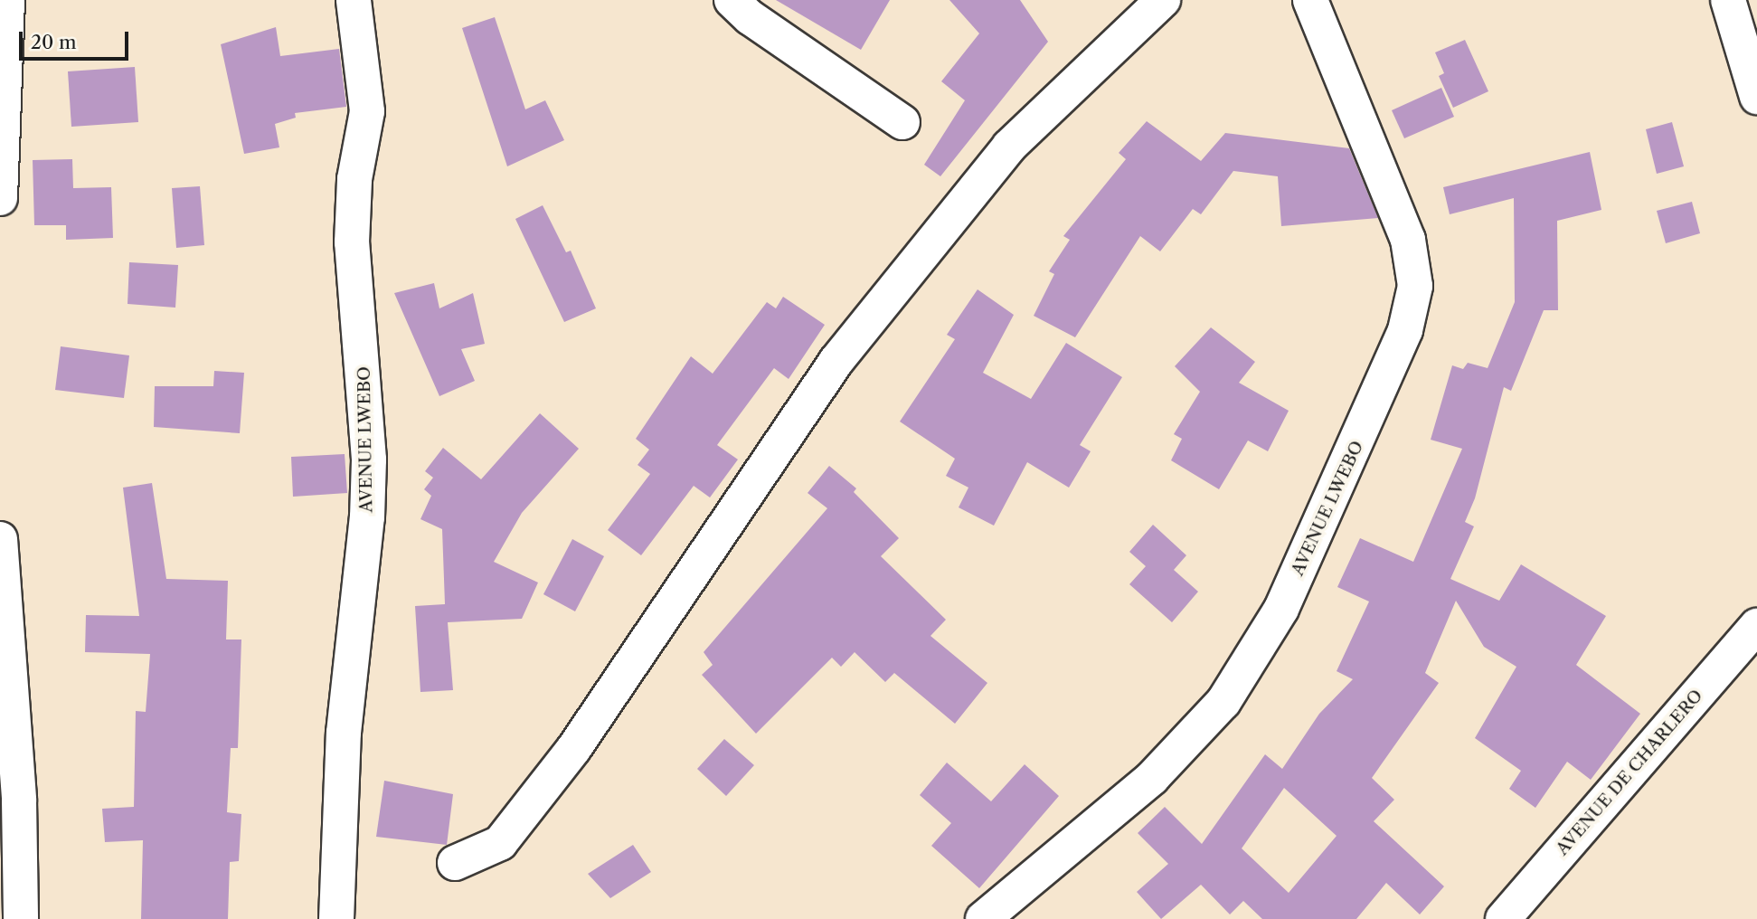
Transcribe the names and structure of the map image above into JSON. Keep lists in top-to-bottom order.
{
  "streets": {
    "street": ["AVENUE LWEBO", "AVENUE DE CHARLERO"]
  },
  "scale_bar": "20 m"
}
